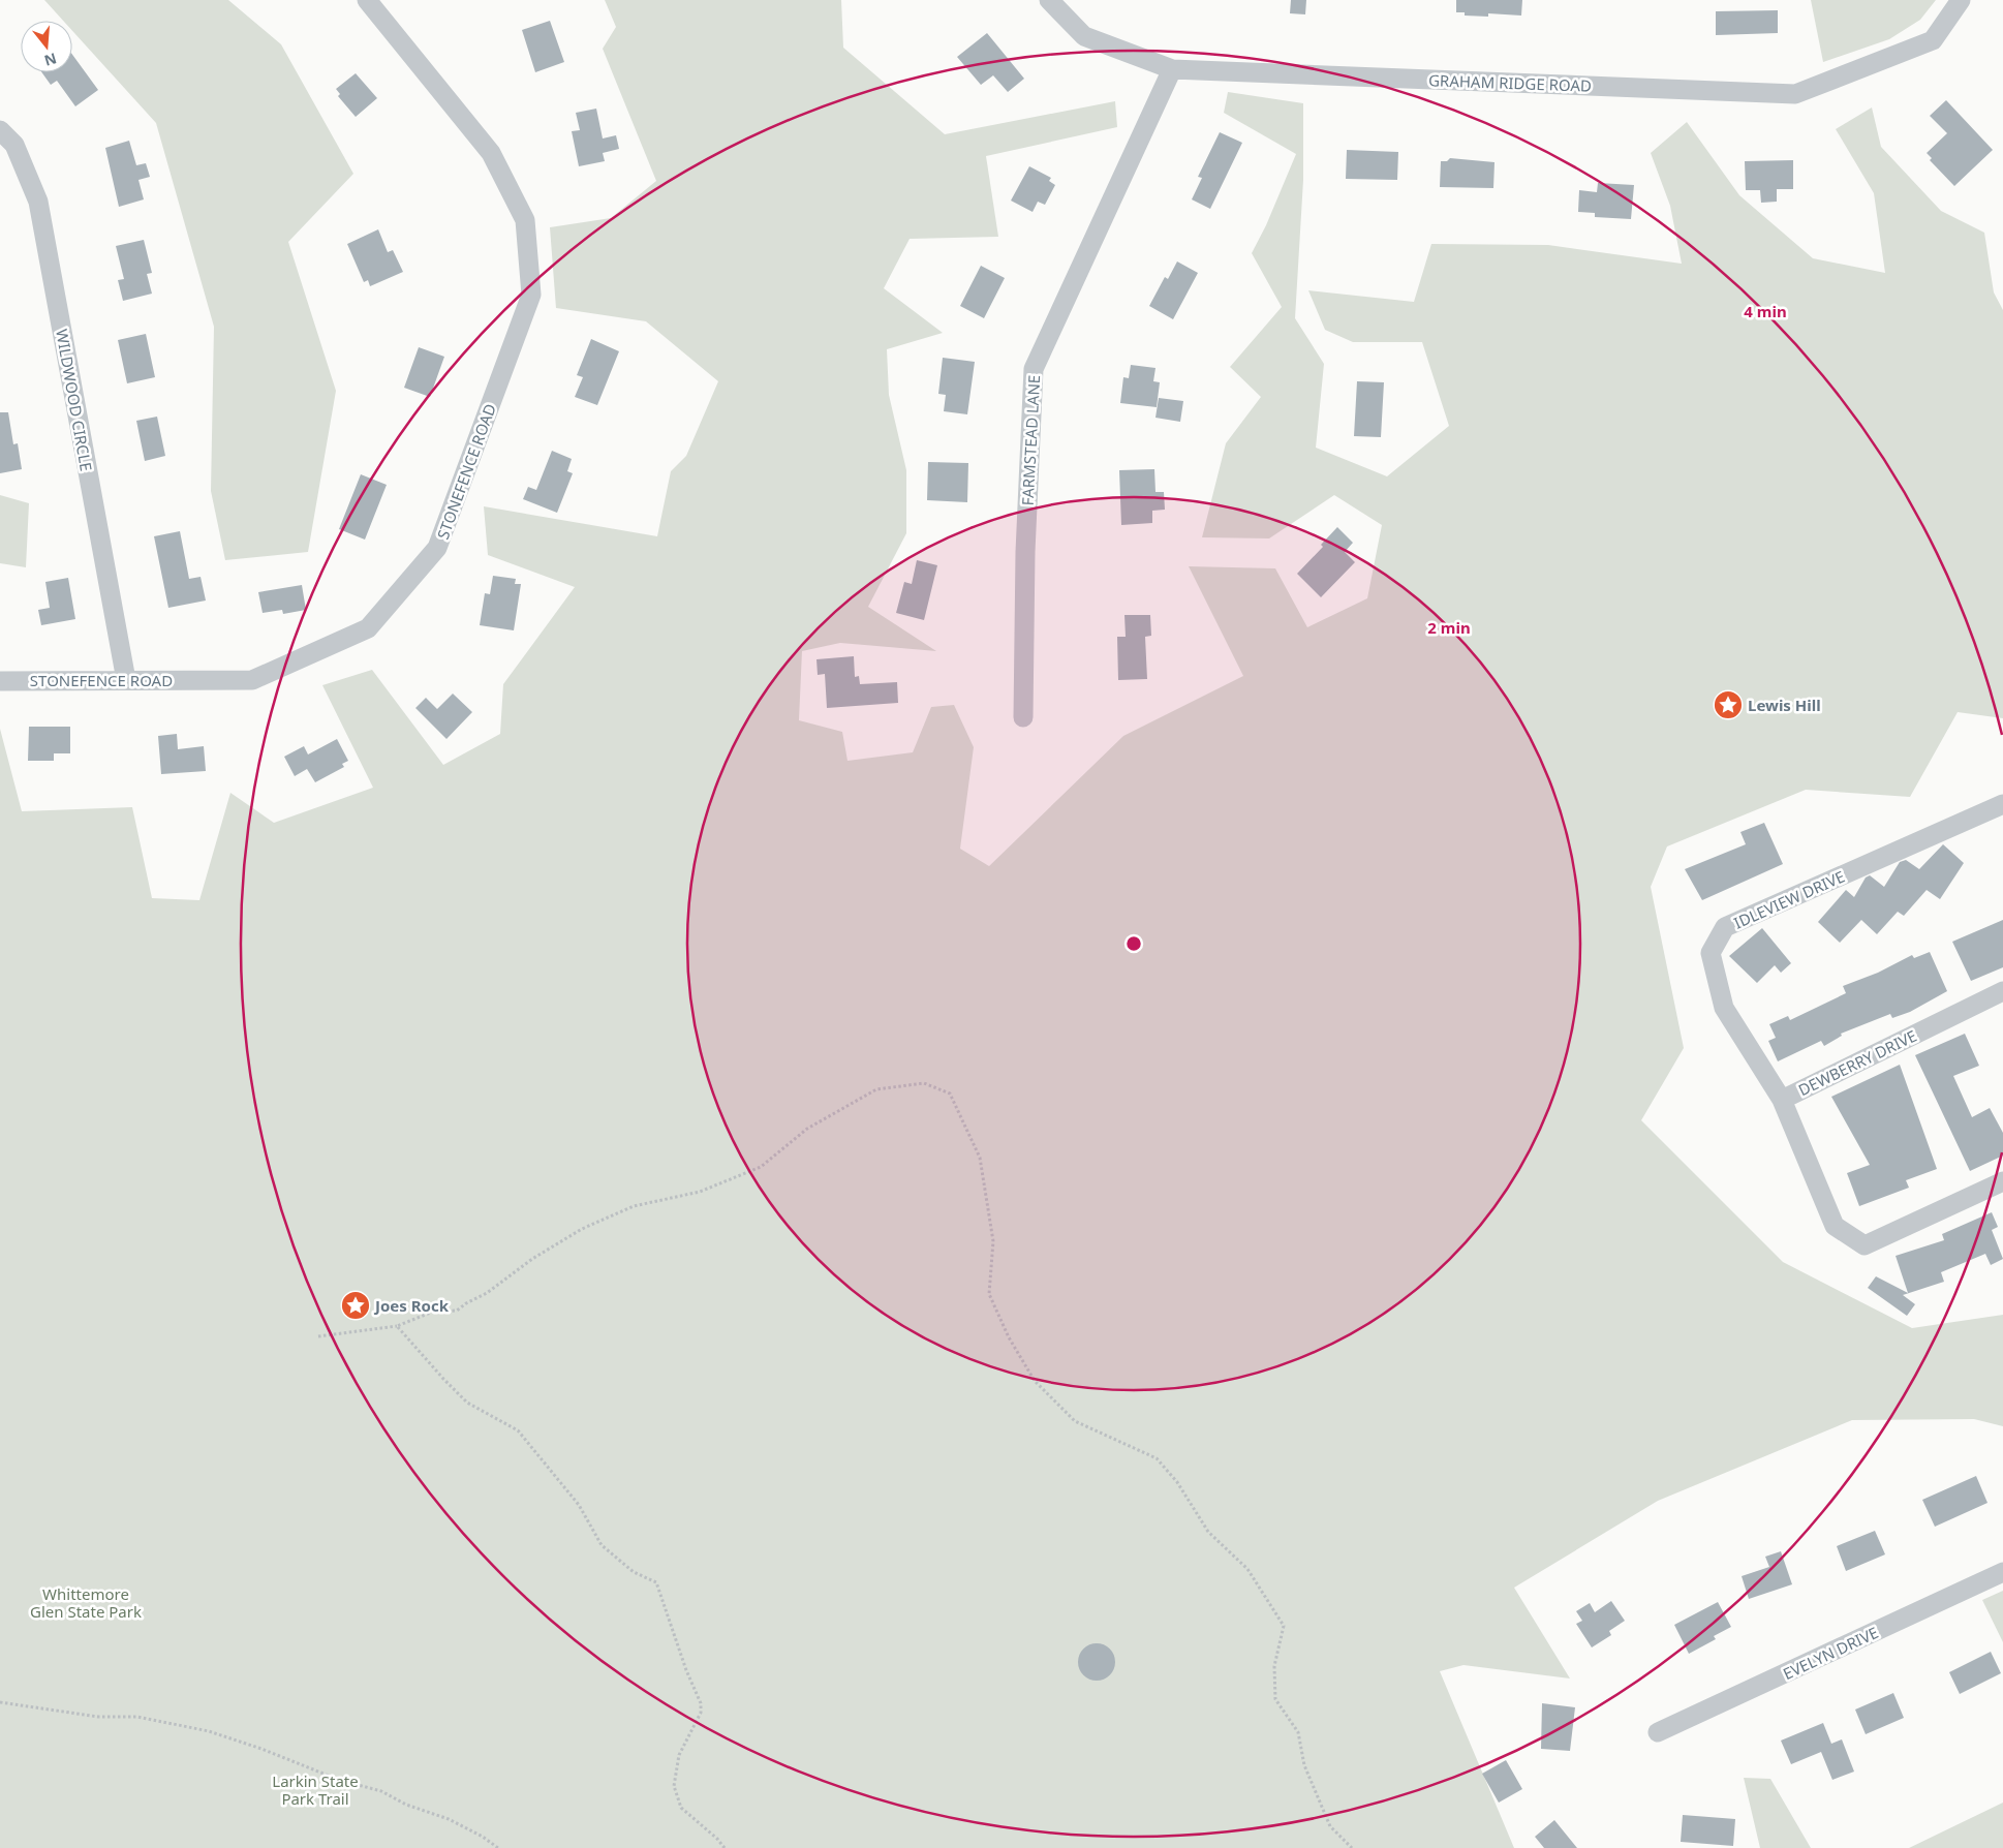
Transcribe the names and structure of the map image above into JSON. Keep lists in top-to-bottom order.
{
  "streets": {
    "street": [
      "GRAHAM RIDGE ROAD",
      "WILDWOOD CIRCLE",
      "FARMSTEAD LANE",
      "STONEFENCE ROAD",
      "IDLEVIEW DRIVE",
      "DEWBERRY DRIVE",
      "EVELYN DRIVE"
    ]
  },
  "crossings": [
    ["GRAHAM RIDGE ROAD", "FARMSTEAD LANE"],
    ["WILDWOOD CIRCLE", "STONEFENCE ROAD"],
    ["IDLEVIEW DRIVE", "DEWBERRY DRIVE"]
  ],
  "parks": ["Whittemore Glen State Park", "Larkin State Park Trail"],
  "places": {
    "place": ["Lewis Hill", "Joes Rock"]
  },
  "north": "bottom",
  "rings": ["4 min", "2 min"]
}
